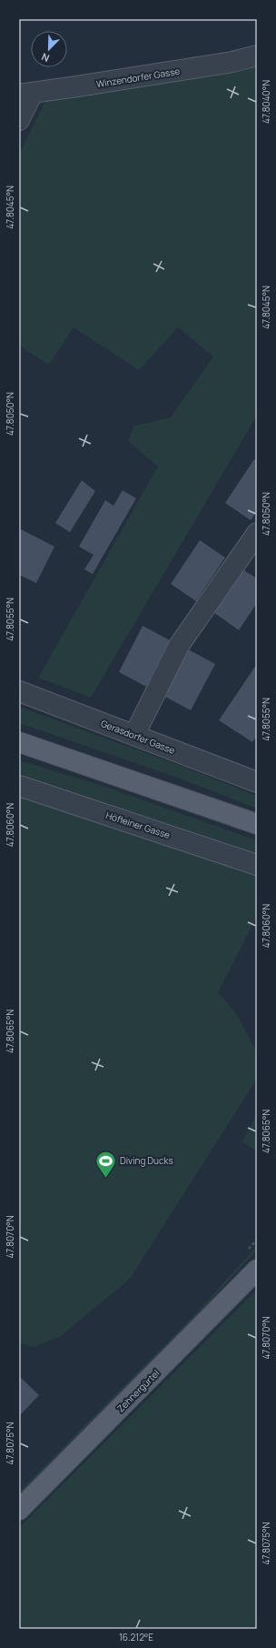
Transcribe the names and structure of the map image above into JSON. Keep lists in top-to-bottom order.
{
  "streets": {
    "main road": ["Zehnergürtel"],
    "street": ["Winzendorfer Gasse", "Gerasdorfer Gasse", "Höfleiner Gasse"]
  },
  "places": {
    "sports": ["Diving Ducks"]
  },
  "north": "bottom left",
  "coordinates": [
    "47.8040°N",
    "47.8045°N",
    "47.8050°N",
    "47.8055°N",
    "47.8060°N",
    "47.8065°N",
    "47.8070°N",
    "47.8075°N",
    "16.212°E"
  ]
}
